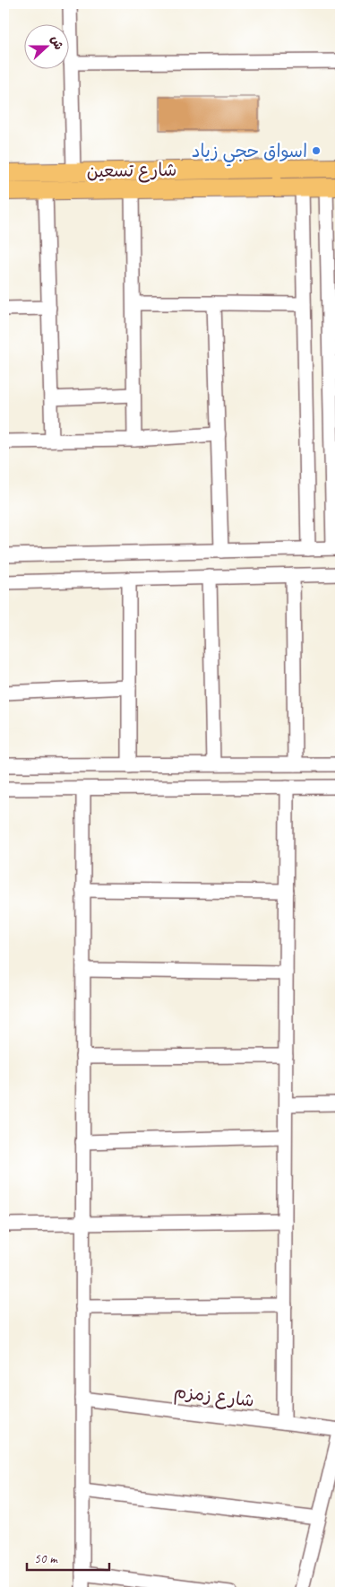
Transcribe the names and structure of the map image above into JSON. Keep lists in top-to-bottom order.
{
  "streets": {
    "main road": ["شارع تسعين"],
    "street": ["شارع زمزم"]
  },
  "places": ["اسواق حجي زياد"],
  "scale_bar": "50 m",
  "north": "right"
}
